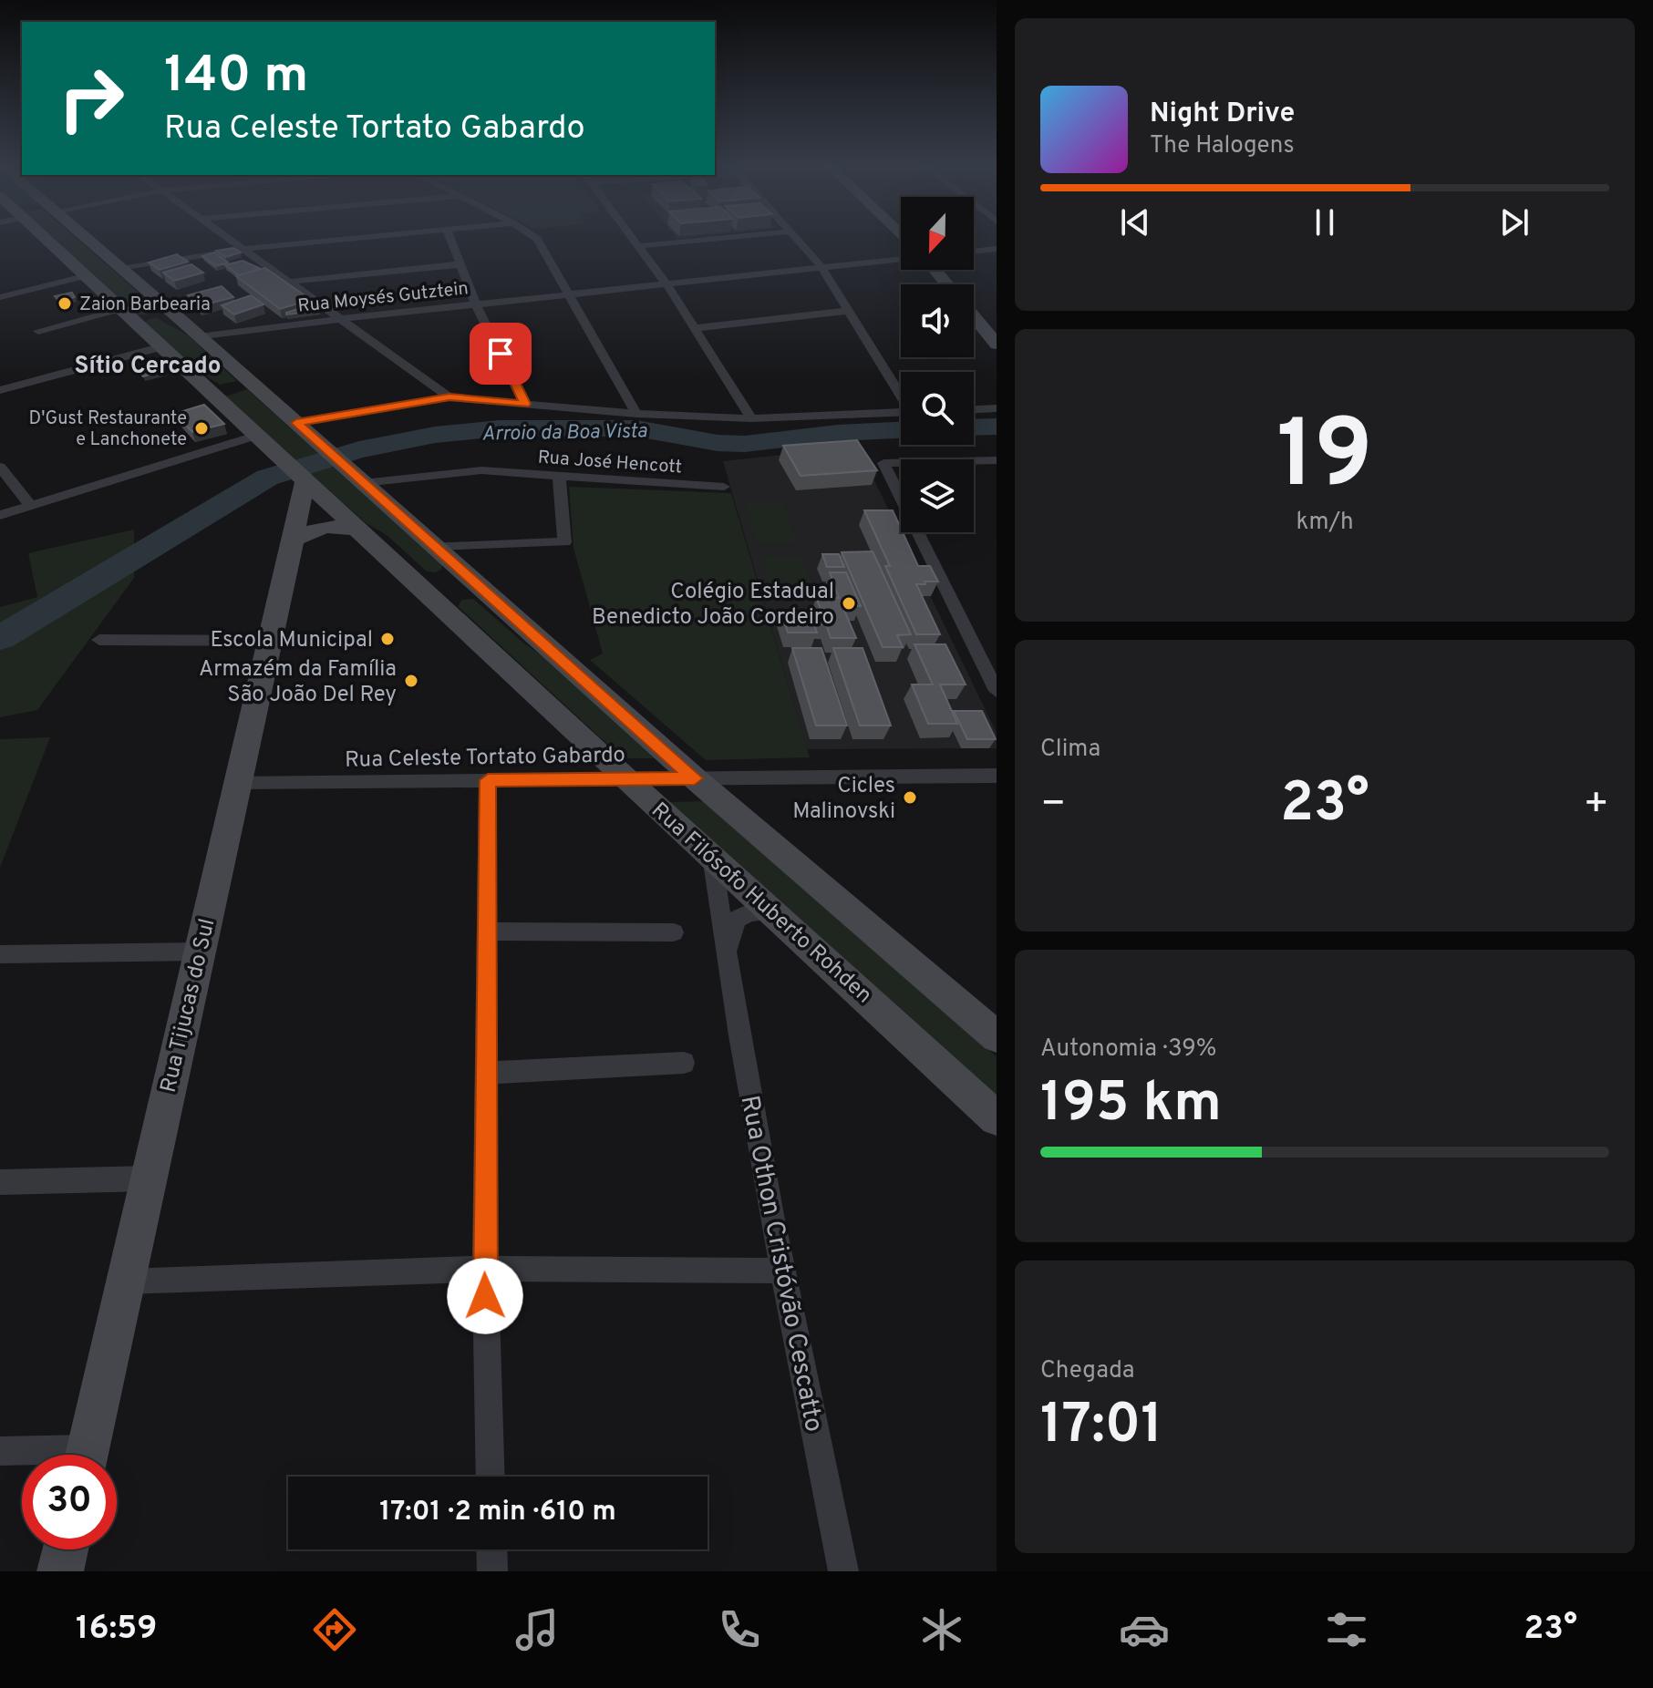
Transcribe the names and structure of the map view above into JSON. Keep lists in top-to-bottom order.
{
  "streets": {
    "main road": ["Rua Filósofo Huberto Rohden", "Rua Tijucas do Sul"],
    "street": [
      "Rua Moysés Gutztein",
      "Rua José Hencott",
      "Rua Celeste Tortato Gabardo",
      "Rua Othon Cristóvão Cescatto"
    ]
  },
  "crossings": [
    ["Rua Celeste Tortato Gabardo", "Rua Filósofo Huberto Rohden"],
    ["Rua Celeste Tortato Gabardo", "Rua Tijucas do Sul"],
    ["Rua Filósofo Huberto Rohden", "Rua Tijucas do Sul"],
    ["Rua Filósofo Huberto Rohden", "Rua Othon Cristóvão Cescatto"]
  ],
  "districts": ["Sítio Cercado"],
  "water": ["Arroio da Boa Vista"],
  "places": [
    "Zaion Barbearia",
    "D'Gust Restaurante e Lanchonete",
    "Colégio Estadual Benedicto João Cordeiro",
    "Escola Municipal",
    "Armazém da Família São João Del Rey",
    "Cicles Malinovski"
  ],
  "north": "bottom",
  "page": {
    "turn": ["140 m", "Rua Celeste Tortato Gabardo"],
    "song": ["Night Drive", "The Halogens"],
    "tile": [
      ["19", "km/h"],
      "Clima",
      ["Autonomia · 39%", "195 km"],
      ["Chegada", "17:01"]
    ],
    "heat": ["−", "23°", "+"],
    "limit": "30",
    "trip": "17:01 · 2 min · 610 m",
    "tabs": ["16:59", "23°"]
  }
}
